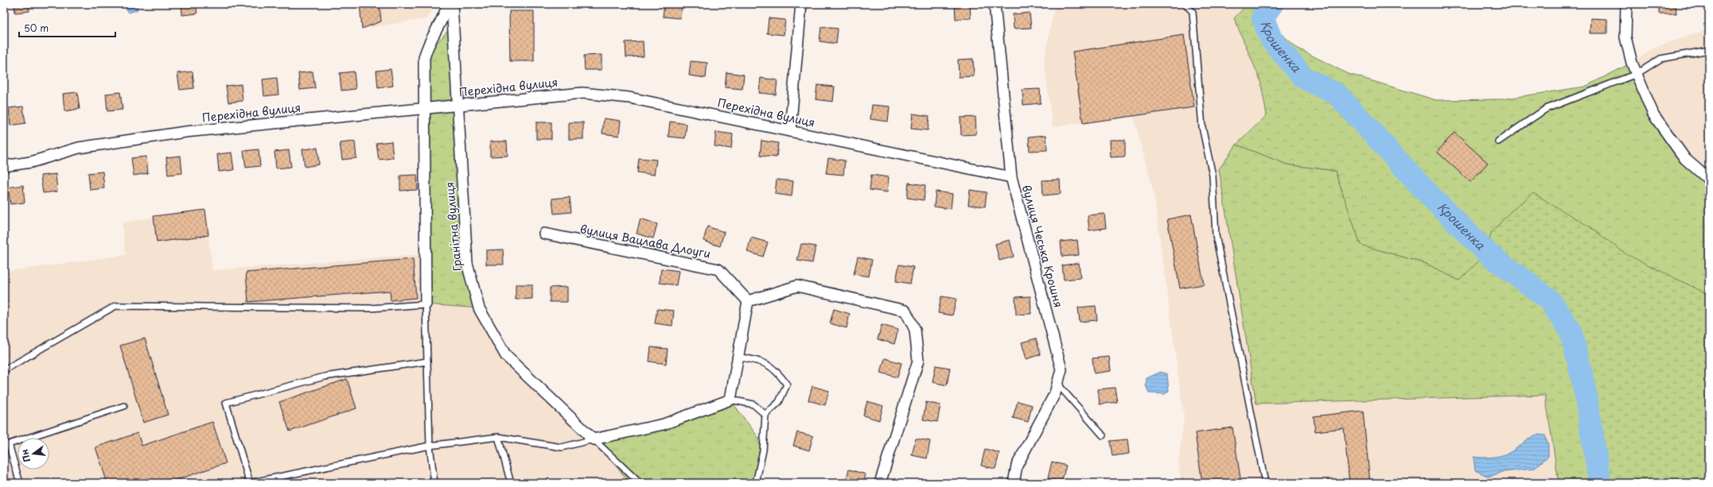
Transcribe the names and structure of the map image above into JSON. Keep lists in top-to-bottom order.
{
  "streets": {
    "street": [
      "Перехідна вулиця",
      "Гранітна вулиця",
      "вулиця Вацлава Длоуги",
      "вулиця Чеська Крошня"
    ]
  },
  "crossings": [
    ["Перехідна вулиця", "Гранітна вулиця"],
    ["Перехідна вулиця", "вулиця Чеська Крошня"]
  ],
  "water": ["Крошенка"],
  "scale_bar": "50 m",
  "north": "left"
}
